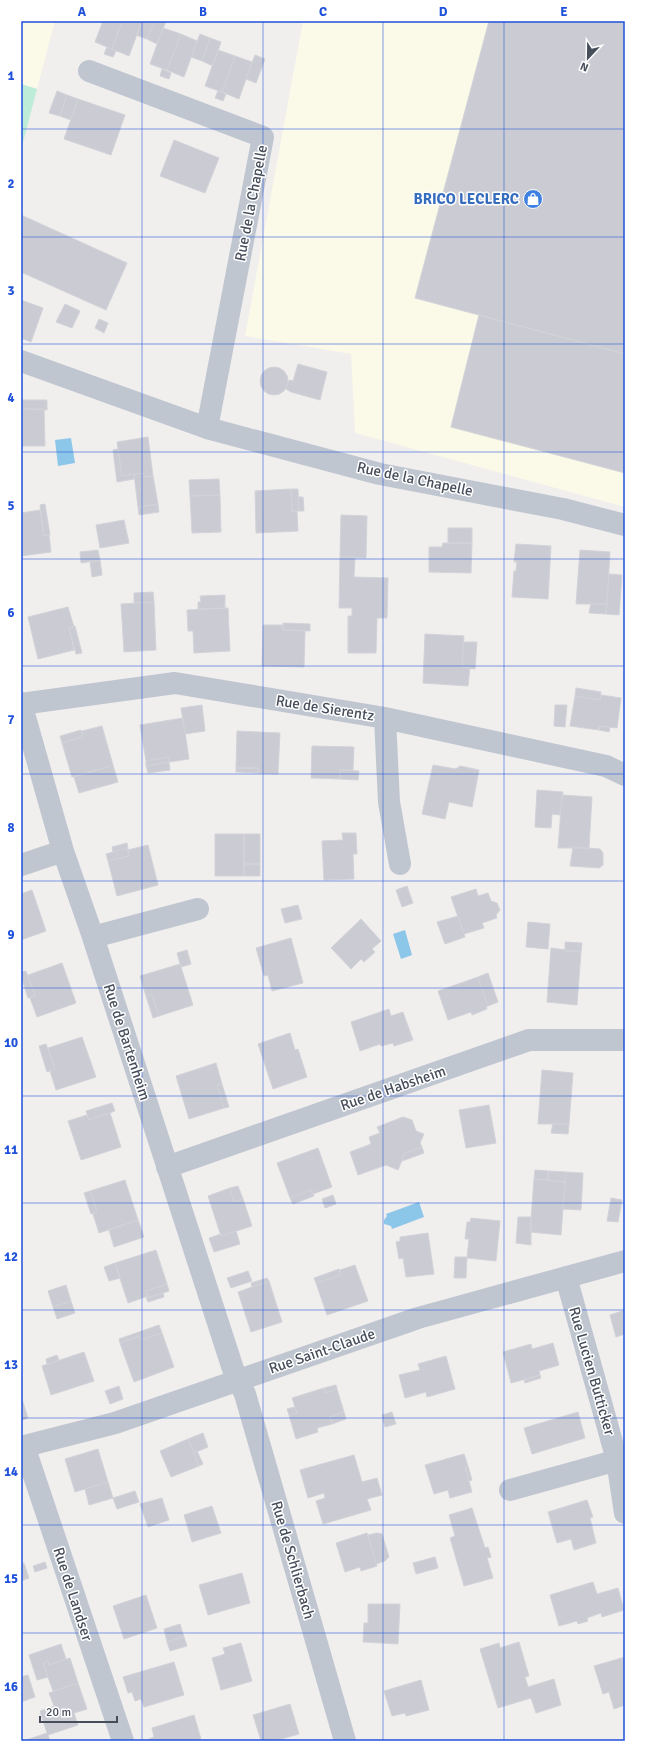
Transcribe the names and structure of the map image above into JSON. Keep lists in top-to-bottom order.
{
  "streets": {
    "street": [
      "Rue de la Chapelle",
      "Rue de Sierentz",
      "Rue de Bartenheim",
      "Rue de Habsheim",
      "Rue Saint-Claude",
      "Rue Lucien Butticker",
      "Rue de Schlierbach",
      "Rue de Landser"
    ]
  },
  "crossings": [
    ["Rue de Sierentz", "Rue de Bartenheim"],
    ["Rue de Bartenheim", "Rue de Habsheim"],
    ["Rue de Bartenheim", "Rue Saint-Claude"],
    ["Rue de Bartenheim", "Rue de Schlierbach"],
    ["Rue Saint-Claude", "Rue Lucien Butticker"],
    ["Rue Saint-Claude", "Rue de Schlierbach"],
    ["Rue Saint-Claude", "Rue de Landser"]
  ],
  "places": {
    "shop": ["BRICO LECLERC"]
  },
  "scale_bar": "20 m",
  "north": "bottom",
  "grid": {
    "columns": [
      "A",
      "B",
      "C",
      "D",
      "E"
    ],
    "rows": [
      "1",
      "2",
      "3",
      "4",
      "5",
      "6",
      "7",
      "8",
      "9",
      "10",
      "11",
      "12",
      "13",
      "14",
      "15",
      "16"
    ]
  }
}
